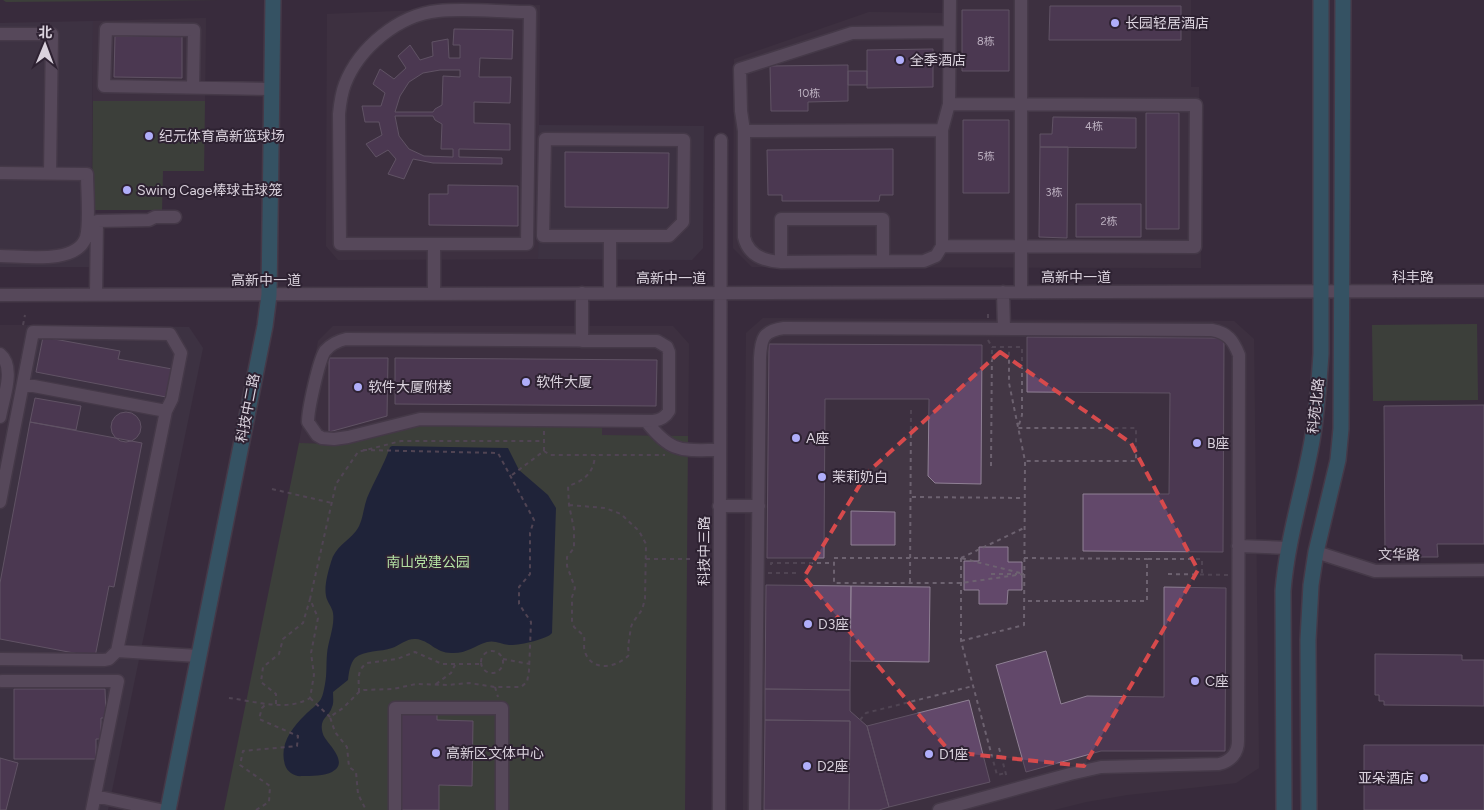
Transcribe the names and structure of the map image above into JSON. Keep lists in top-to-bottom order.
{
  "streets": {
    "main road": ["科苑北路", "科技中二路"],
    "street": [
      "高新中一道",
      "科丰路",
      "科技中三路",
      "文华路"
    ]
  },
  "crossings": [
    ["高新中一道", "科丰路"],
    ["高新中一道", "科苑北路"],
    ["高新中一道", "科技中二路"],
    ["高新中一道", "科技中三路"],
    ["科丰路", "科苑北路"],
    ["科苑北路", "文华路"]
  ],
  "parks": ["南山党建公园"],
  "places": [
    "长园轻居酒店",
    "全季酒店",
    "纪元体育高新篮球场",
    "Swing Cage棒球击球笼",
    "软件大厦",
    "软件大厦附楼",
    "A座",
    "B座",
    "茉莉奶白",
    "D3座",
    "C座",
    "高新区文体中心",
    "D1座",
    "D2座",
    "亚朵酒店"
  ],
  "house_numbers": [
    "8栋",
    "10栋",
    "4栋",
    "5栋",
    "3栋",
    "2栋"
  ],
  "north": "top"
}
